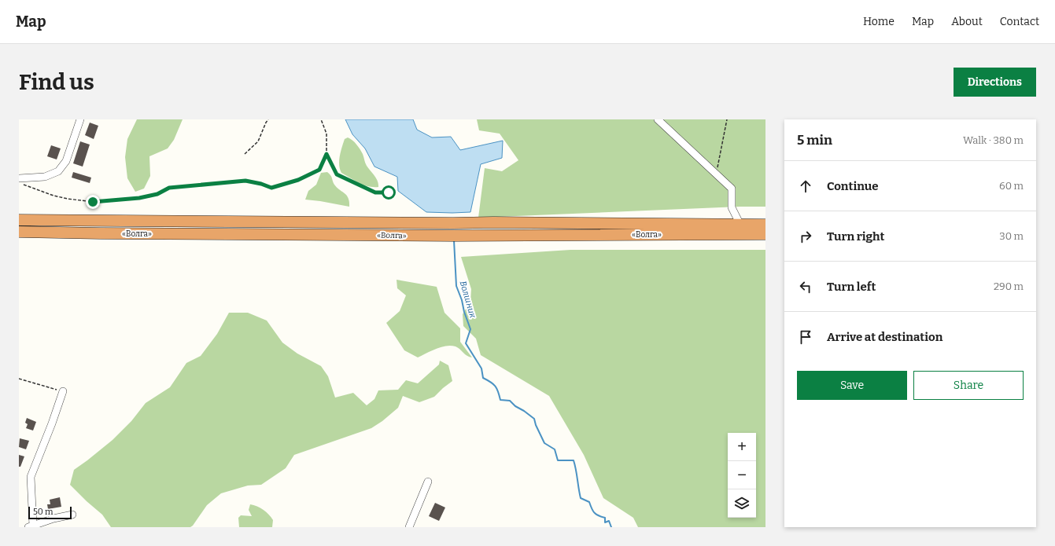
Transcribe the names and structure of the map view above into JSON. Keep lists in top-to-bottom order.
{
  "streets": {
    "highway": ["«Волга»"]
  },
  "water": ["Волшник"],
  "scale_bar": "50 m",
  "page": {
    "header": "Map",
    "nav": [
      "Home",
      "Map",
      "About",
      "Contact"
    ],
    "buttons": [
      "Directions",
      ["Save", "Share"]
    ],
    "title": "Find us",
    "heading": ["5 min", "Walk · 380 m"],
    "list": [
      ["Continue", "60 m"],
      ["Turn right", "30 m"],
      ["Turn left", "290 m"],
      "Arrive at destination"
    ],
    "map_buttons": ["+", "−"],
    "scale": "50 m"
  }
}
